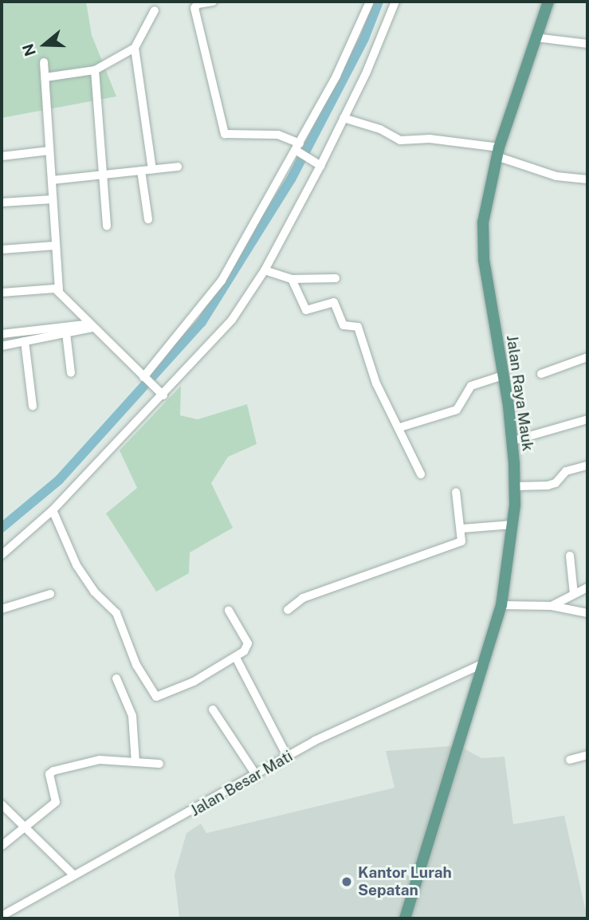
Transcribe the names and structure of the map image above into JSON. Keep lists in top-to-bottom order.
{
  "streets": {
    "main road": ["Jalan Raya Mauk"],
    "street": ["Jalan Besar Mati"]
  },
  "crossings": [
    ["Jalan Raya Mauk", "Jalan Besar Mati"]
  ],
  "places": ["Kantor Lurah Sepatan"],
  "north": "left"
}
